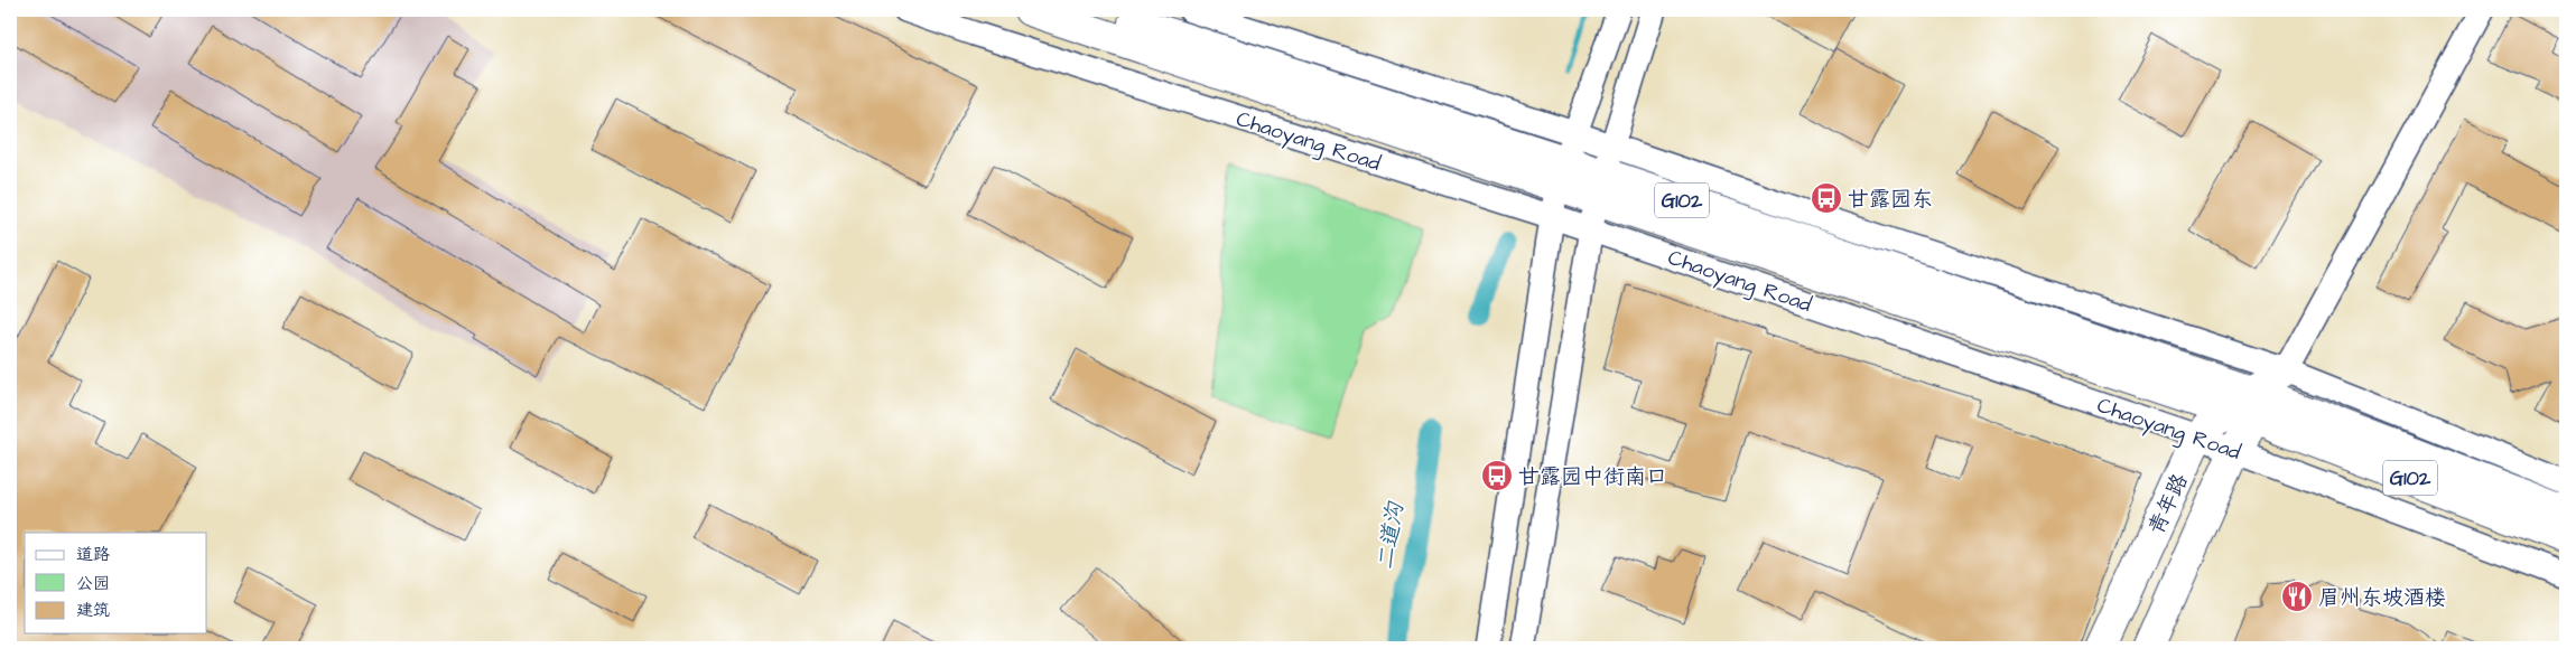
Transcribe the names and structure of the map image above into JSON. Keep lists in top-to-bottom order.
{
  "streets": {
    "main road": ["Chaoyang Road", "G102", "青年路"]
  },
  "crossings": [
    ["Chaoyang Road", "青年路"]
  ],
  "water": ["二道沟"],
  "places": {
    "bus stop": ["甘露园东", "甘露园中街南口"],
    "restaurant": ["眉州东坡酒楼"]
  },
  "legend": ["道路", "公园", "建筑"]
}
